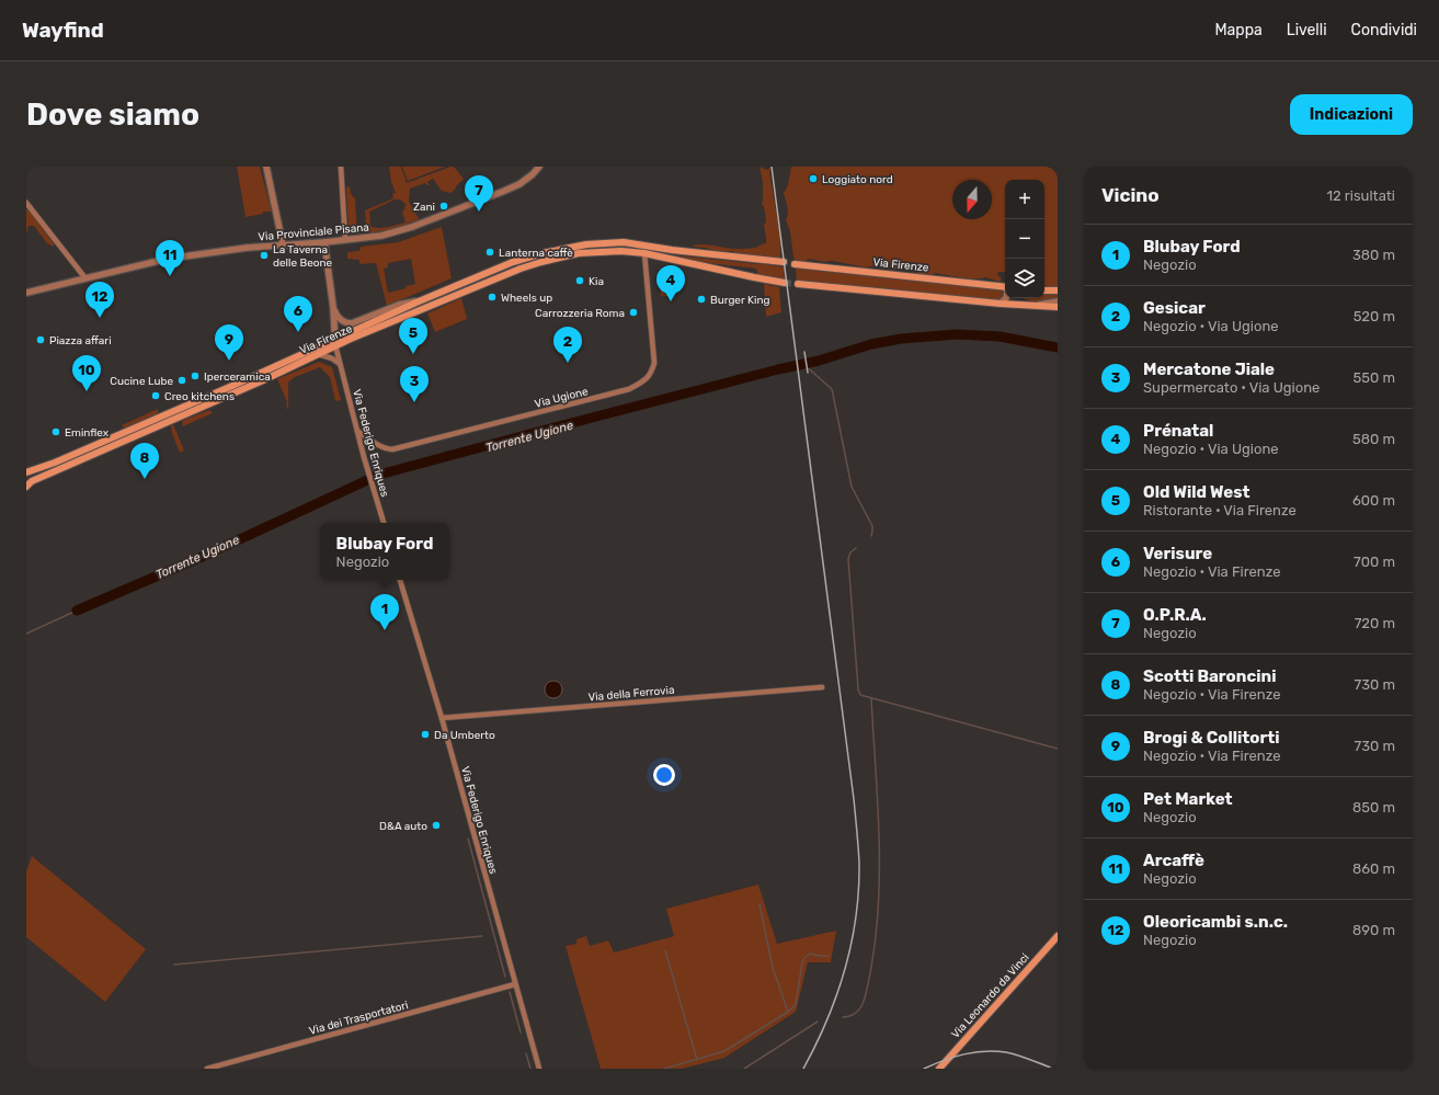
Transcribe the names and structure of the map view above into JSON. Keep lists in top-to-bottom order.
{
  "streets": {
    "main road": ["Via Firenze", "Via Leonardo da Vinci"],
    "street": [
      "Via Provinciale Pisana",
      "Via Ugione",
      "Via Federigo Enriques",
      "Via della Ferrovia",
      "Via dei Trasportatori"
    ]
  },
  "crossings": [
    ["Via Firenze", "Via Ugione"],
    ["Via Firenze", "Via Federigo Enriques"],
    ["Via Ugione", "Via Federigo Enriques"],
    ["Via Federigo Enriques", "Via della Ferrovia"],
    ["Via Federigo Enriques", "Via dei Trasportatori"]
  ],
  "water": ["Torrente Ugione"],
  "places": [
    "Loggiato nord",
    "Zani",
    "Lanterna caffè",
    "La Taverna delle Beone",
    "Kia",
    "Wheels up",
    "Burger King",
    "Carrozzeria Roma",
    "Piazza affari",
    "Iperceramica",
    "Cucine Lube",
    "Creo kitchens",
    "Eminflex",
    "Da Umberto",
    "D&A auto"
  ],
  "north": "bottom",
  "page": {
    "header": "Wayfind",
    "nav": ["Mappa", "Livelli", "Condividi"],
    "buttons": "Indicazioni",
    "title": "Dove siamo",
    "heading": ["Vicino", "12 risultati"],
    "pins": [
      "7",
      "11",
      "4",
      "12",
      "6",
      "5",
      "9",
      "2",
      "10",
      "3",
      "8",
      "1"
    ],
    "map_buttons": ["+", "−"],
    "list": [
      {
        "mark": "1",
        "name": "Blubay Ford",
        "note": "Negozio",
        "value": "380 m"
      },
      {
        "mark": "2",
        "name": "Gesicar",
        "note": "Negozio · Via Ugione",
        "value": "520 m"
      },
      {
        "mark": "3",
        "name": "Mercatone Jiale",
        "note": "Supermercato · Via Ugione",
        "value": "550 m"
      },
      {
        "mark": "4",
        "name": "Prénatal",
        "note": "Negozio · Via Ugione",
        "value": "580 m"
      },
      {
        "mark": "5",
        "name": "Old Wild West",
        "note": "Ristorante · Via Firenze",
        "value": "600 m"
      },
      {
        "mark": "6",
        "name": "Verisure",
        "note": "Negozio · Via Firenze",
        "value": "700 m"
      },
      {
        "mark": "7",
        "name": "O.P.R.A.",
        "note": "Negozio",
        "value": "720 m"
      },
      {
        "mark": "8",
        "name": "Scotti Baroncini",
        "note": "Negozio · Via Firenze",
        "value": "730 m"
      },
      {
        "mark": "9",
        "name": "Brogi & Collitorti",
        "note": "Negozio · Via Firenze",
        "value": "730 m"
      },
      {
        "mark": "10",
        "name": "Pet Market",
        "note": "Negozio",
        "value": "850 m"
      },
      {
        "mark": "11",
        "name": "Arcaffè",
        "note": "Negozio",
        "value": "860 m"
      },
      {
        "mark": "12",
        "name": "Oleoricambi s.n.c.",
        "note": "Negozio",
        "value": "890 m"
      }
    ],
    "popup": ["Blubay Ford", "Negozio"]
  }
}
